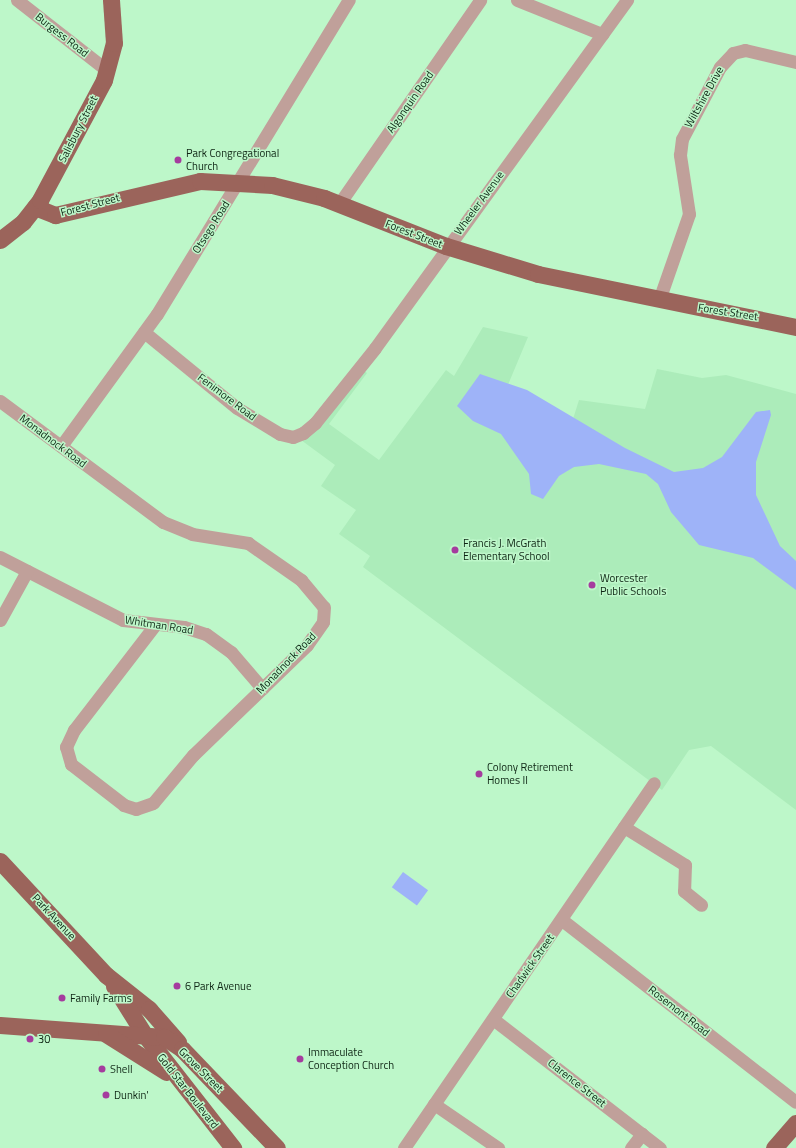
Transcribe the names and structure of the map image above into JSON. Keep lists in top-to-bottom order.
{
  "streets": {
    "main road": [
      "Salisbury Street",
      "Forest Street",
      "Park Avenue",
      "Grove Street",
      "Gold Star Boulevard"
    ],
    "street": [
      "Burgess Road",
      "Wiltshire Drive",
      "Algonquin Road",
      "Wheeler Avenue",
      "Otsego Road",
      "Fenimore Road",
      "Monadnock Road",
      "Whitman Road",
      "Chadwick Street",
      "Rosemont Road",
      "Clarence Street"
    ]
  },
  "crossings": [
    ["Burgess Road", "Salisbury Street"],
    ["Wiltshire Drive", "Forest Street"],
    ["Algonquin Road", "Forest Street"],
    ["Salisbury Street", "Forest Street"],
    ["Wheeler Avenue", "Forest Street"],
    ["Wheeler Avenue", "Fenimore Road"],
    ["Forest Street", "Otsego Road"],
    ["Otsego Road", "Fenimore Road"],
    ["Otsego Road", "Monadnock Road"],
    ["Monadnock Road", "Whitman Road"],
    ["Park Avenue", "Grove Street"],
    ["Park Avenue", "Gold Star Boulevard"],
    ["Chadwick Street", "Rosemont Road"],
    ["Chadwick Street", "Clarence Street"],
    ["Grove Street", "Gold Star Boulevard"]
  ],
  "places": [
    "Park Congregational Church",
    "Francis J. McGrath Elementary School",
    "Worcester Public Schools",
    "Colony Retirement Homes II",
    "6 Park Avenue",
    "Family Farms",
    "30",
    "Immaculate Conception Church",
    "Shell",
    "Dunkin'"
  ]
}
